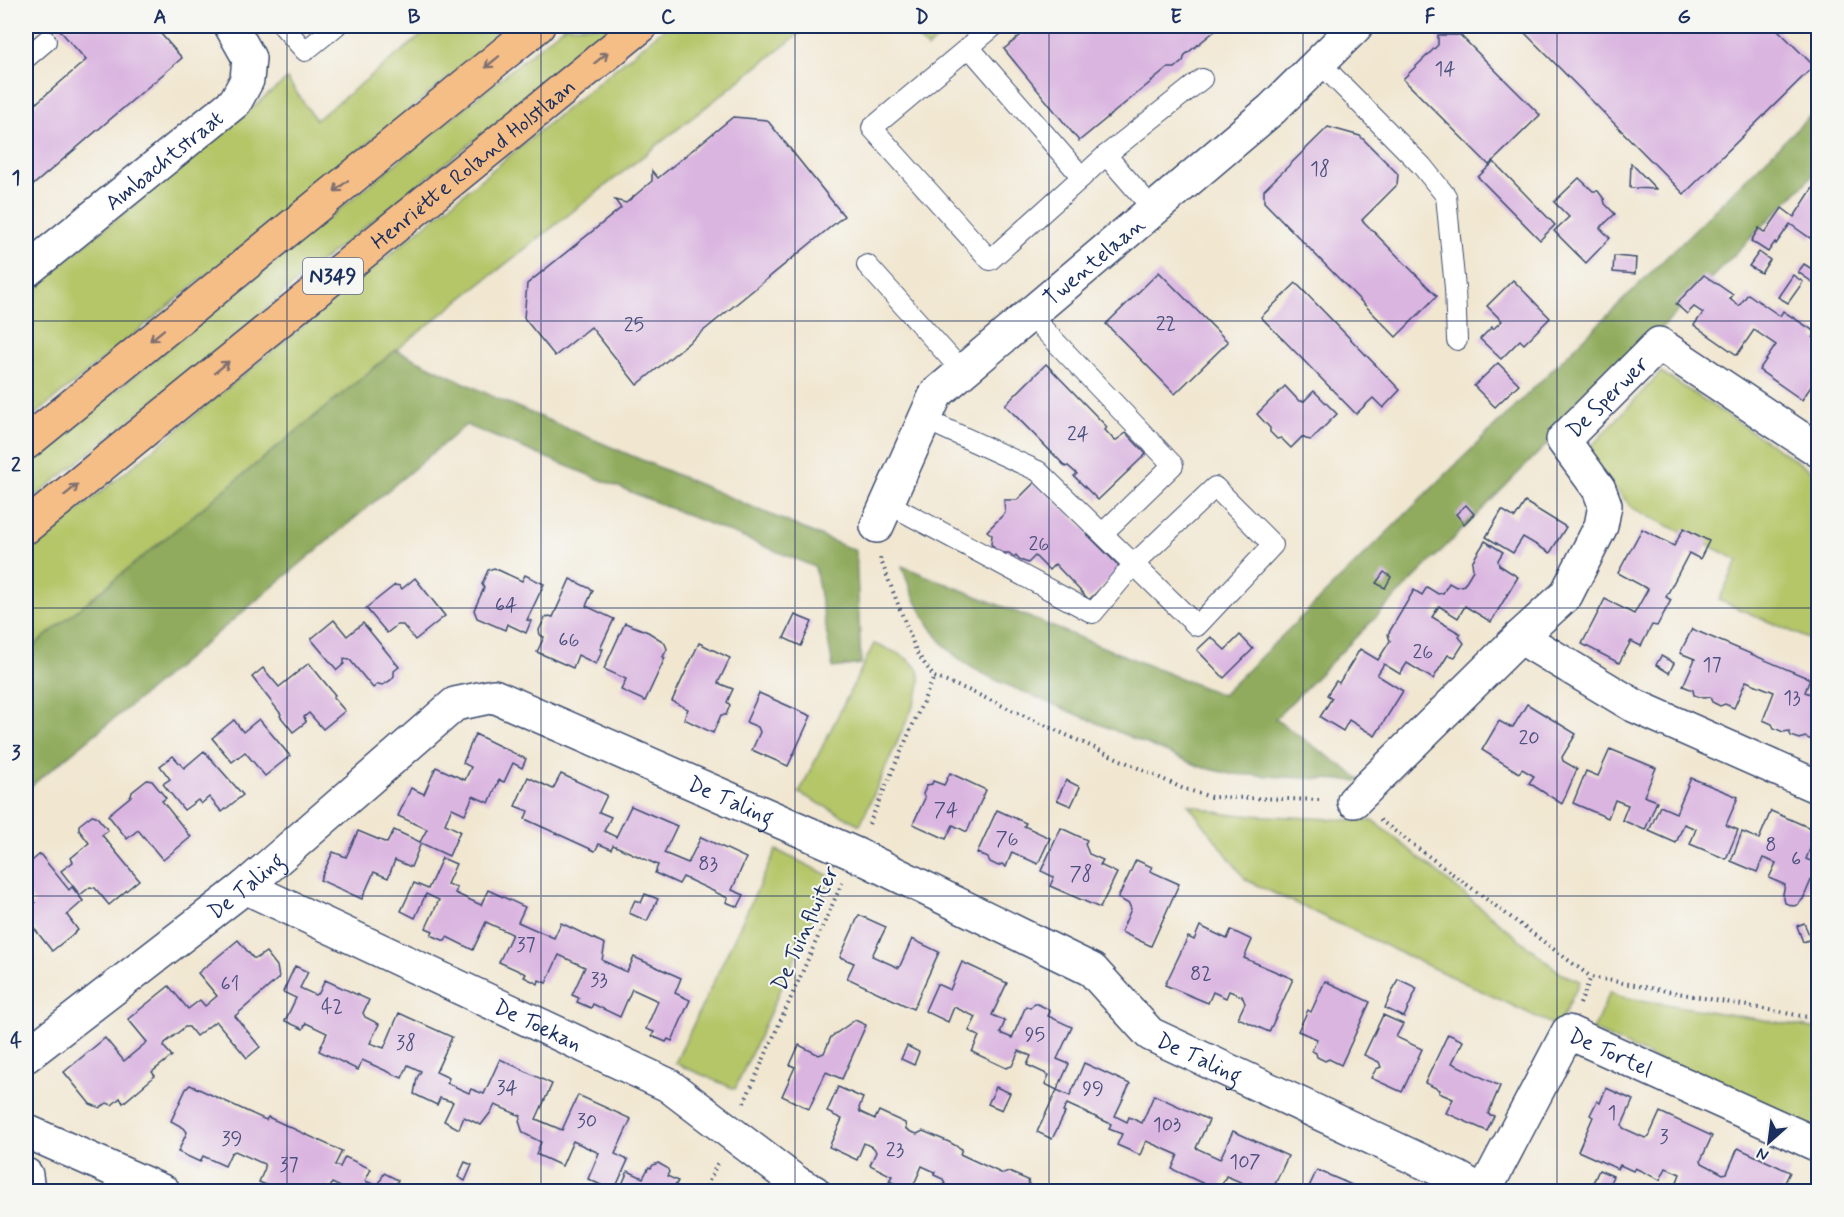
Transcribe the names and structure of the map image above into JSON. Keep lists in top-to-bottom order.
{
  "streets": {
    "main road": ["Henriëtte Roland Holstlaan", "N349"],
    "street": [
      "Ambachtstraat",
      "Twentelaan",
      "De Sperwer",
      "De Taling",
      "De Toekan",
      "De Tortel"
    ],
    "path": ["De Tuinfluiter"]
  },
  "crossings": [
    ["De Taling", "De Tuinfluiter"],
    ["De Taling", "De Toekan"],
    ["De Taling", "De Tortel"],
    ["De Tuinfluiter", "De Toekan"]
  ],
  "house_numbers": [
    "14",
    "18",
    "22",
    "25",
    "24",
    "26",
    "64",
    "66",
    "26",
    "17",
    "13",
    "20",
    "74",
    "76",
    "8",
    "6",
    "83",
    "78",
    "37",
    "82",
    "33",
    "61",
    "42",
    "95",
    "38",
    "34",
    "99",
    "1",
    "30",
    "103",
    "3",
    "39",
    "23",
    "107",
    "37"
  ],
  "north": "bottom left",
  "grid": {
    "columns": [
      "A",
      "B",
      "C",
      "D",
      "E",
      "F",
      "G"
    ],
    "rows": [
      "1",
      "2",
      "3",
      "4"
    ]
  }
}
